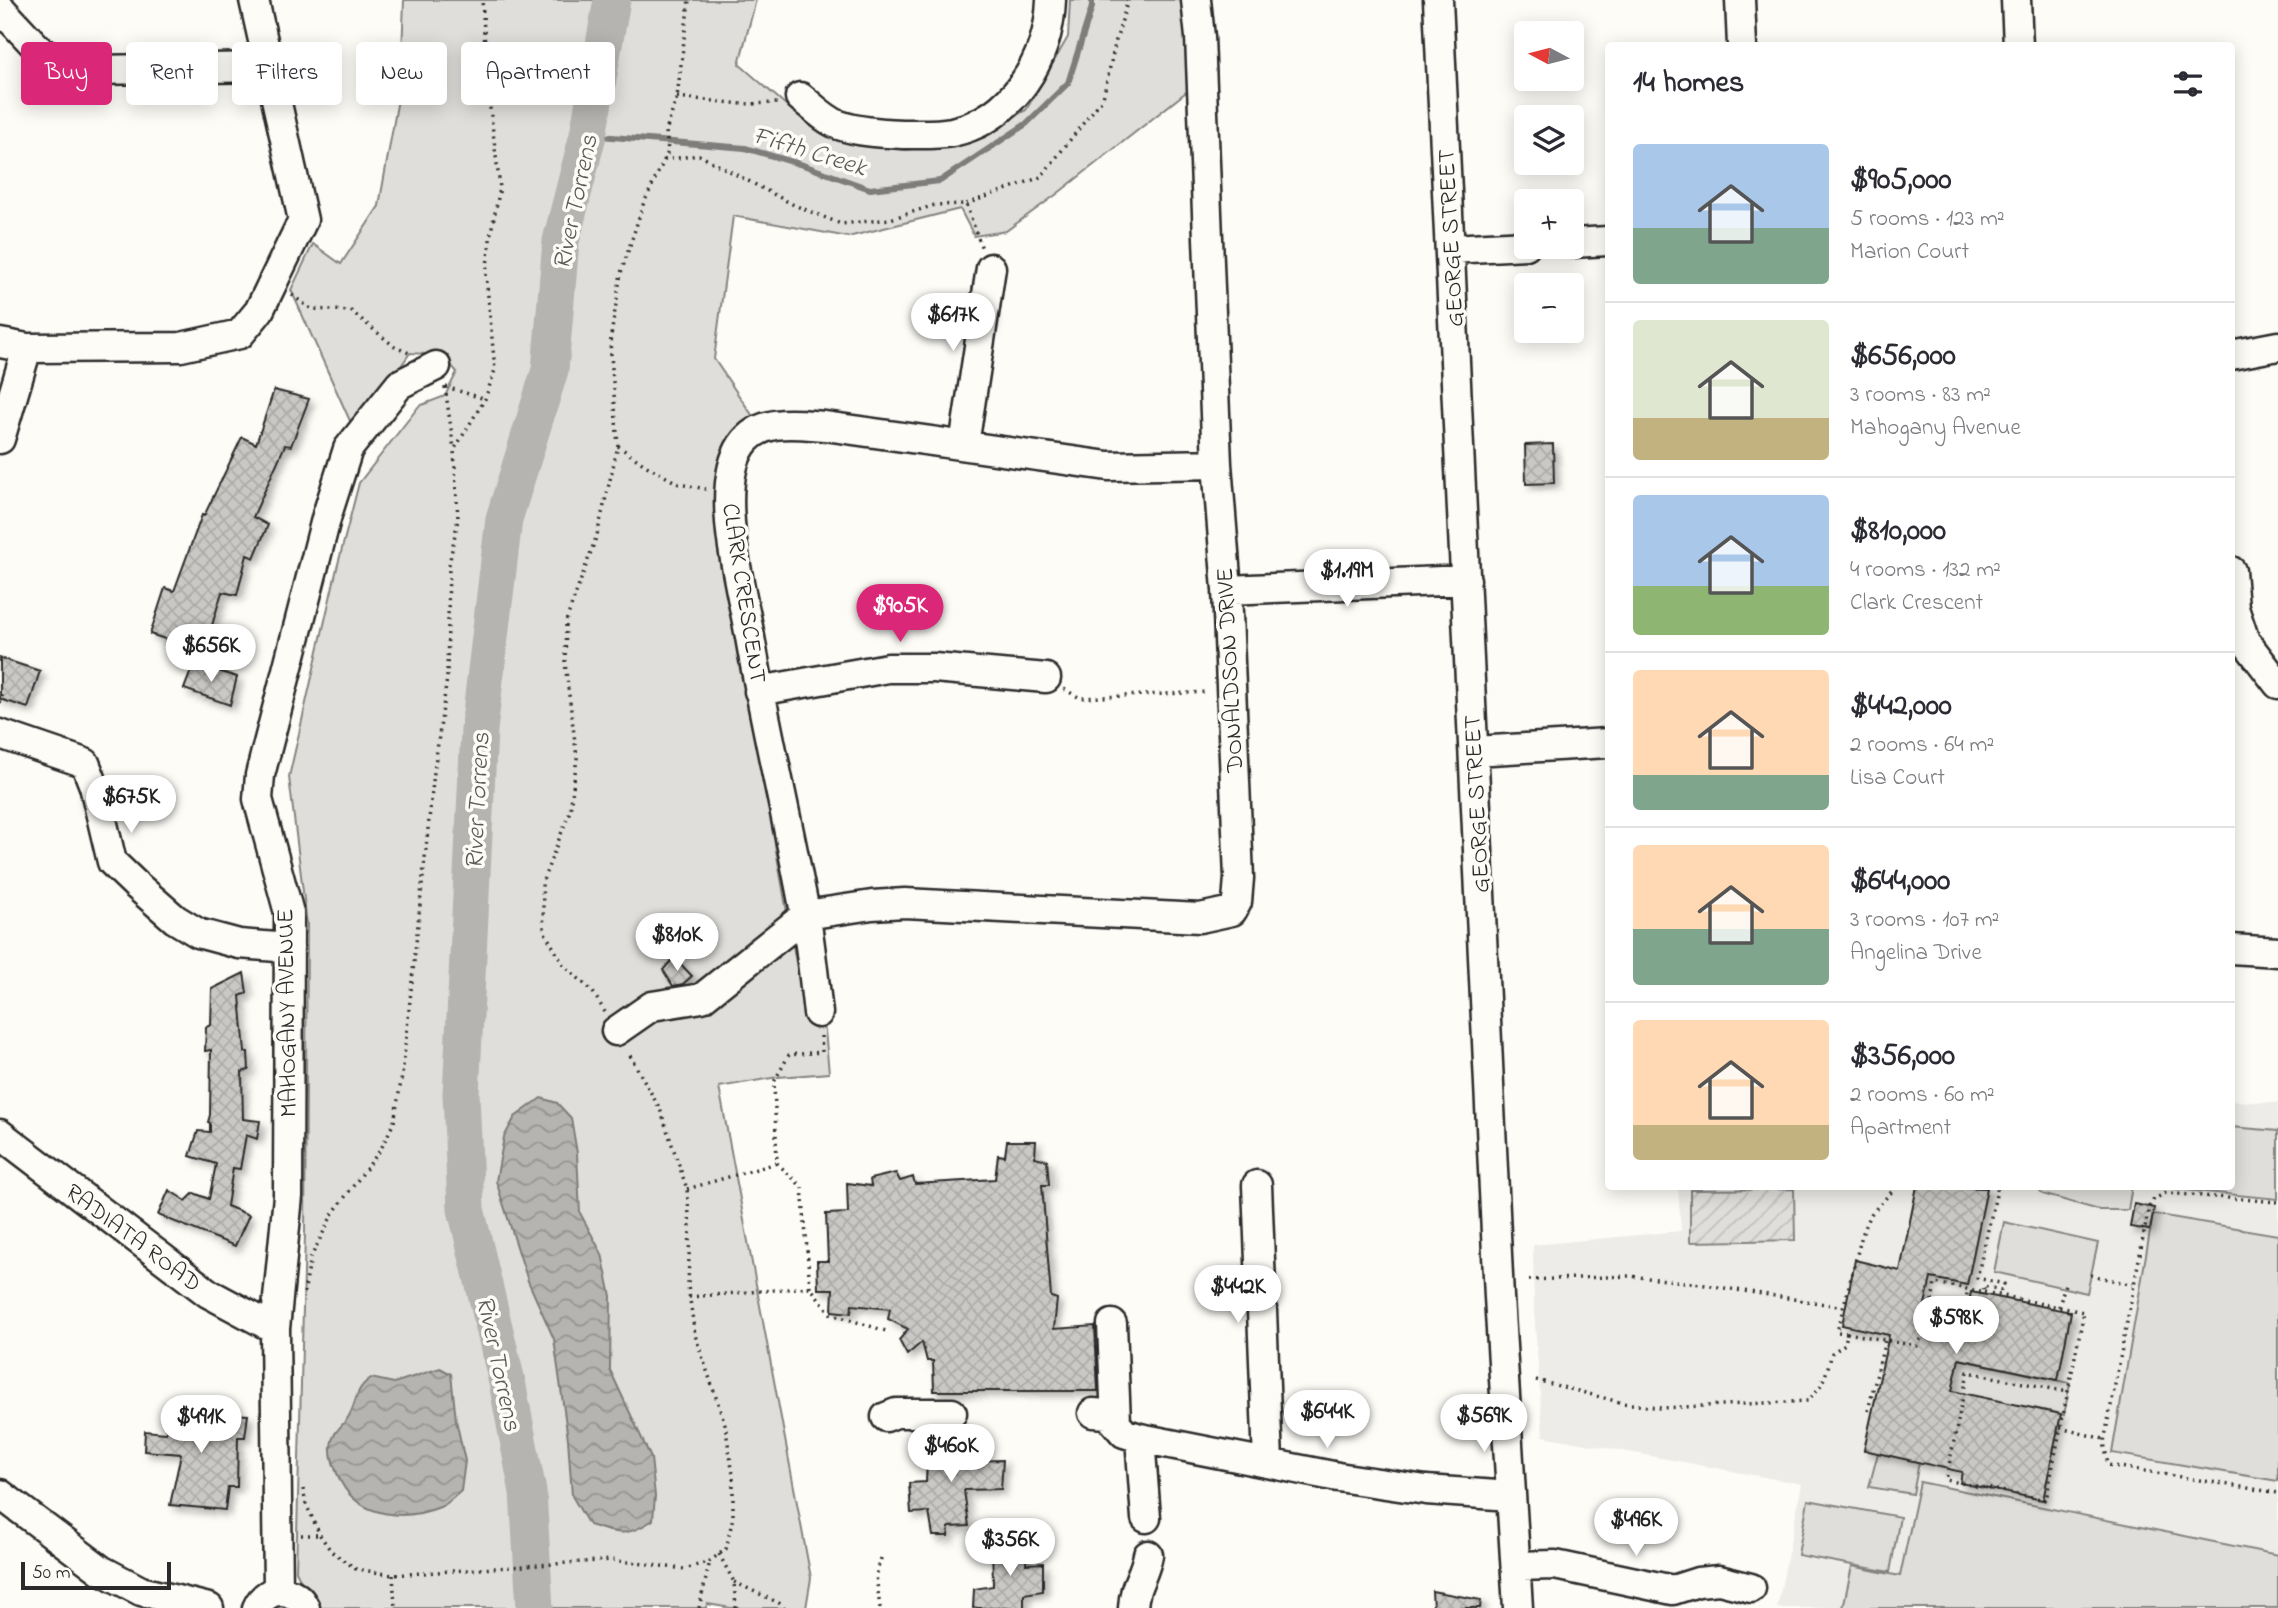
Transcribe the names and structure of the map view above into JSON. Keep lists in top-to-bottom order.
{
  "streets": {
    "street": [
      "GEORGE STREET",
      "CLARK CRESCENT",
      "DONALDSON DRIVE",
      "MAHOGANY AVENUE",
      "RADIATA ROAD"
    ]
  },
  "crossings": [
    ["CLARK CRESCENT", "DONALDSON DRIVE"],
    ["MAHOGANY AVENUE", "RADIATA ROAD"]
  ],
  "water": ["Fifth Creek", "River Torrens"],
  "scale_bar": "50 m",
  "north": "left",
  "page": {
    "map_buttons": ["+", "−"],
    "chip": [
      "Buy",
      "Rent",
      "Filters",
      "New",
      "Apartment"
    ],
    "heading": "14 homes",
    "list": [
      {
        "name": "$905,000",
        "note": "5 rooms · 123 m² · Marion Court"
      },
      {
        "name": "$656,000",
        "note": "3 rooms · 83 m² · Mahogany Avenue"
      },
      {
        "name": "$810,000",
        "note": "4 rooms · 132 m² · Clark Crescent"
      },
      {
        "name": "$442,000",
        "note": "2 rooms · 64 m² · Lisa Court"
      },
      {
        "name": "$644,000",
        "note": "3 rooms · 107 m² · Angelina Drive"
      },
      {
        "name": "$356,000",
        "note": "2 rooms · 60 m² · Apartment"
      }
    ],
    "price": [
      "$617K",
      "$1.19M",
      "$905K",
      "$656K",
      "$675K",
      "$810K",
      "$442K",
      "$598K",
      "$644K",
      "$569K",
      "$491K",
      "$460K",
      "$496K",
      "$356K"
    ],
    "scale": "50 m"
  }
}
